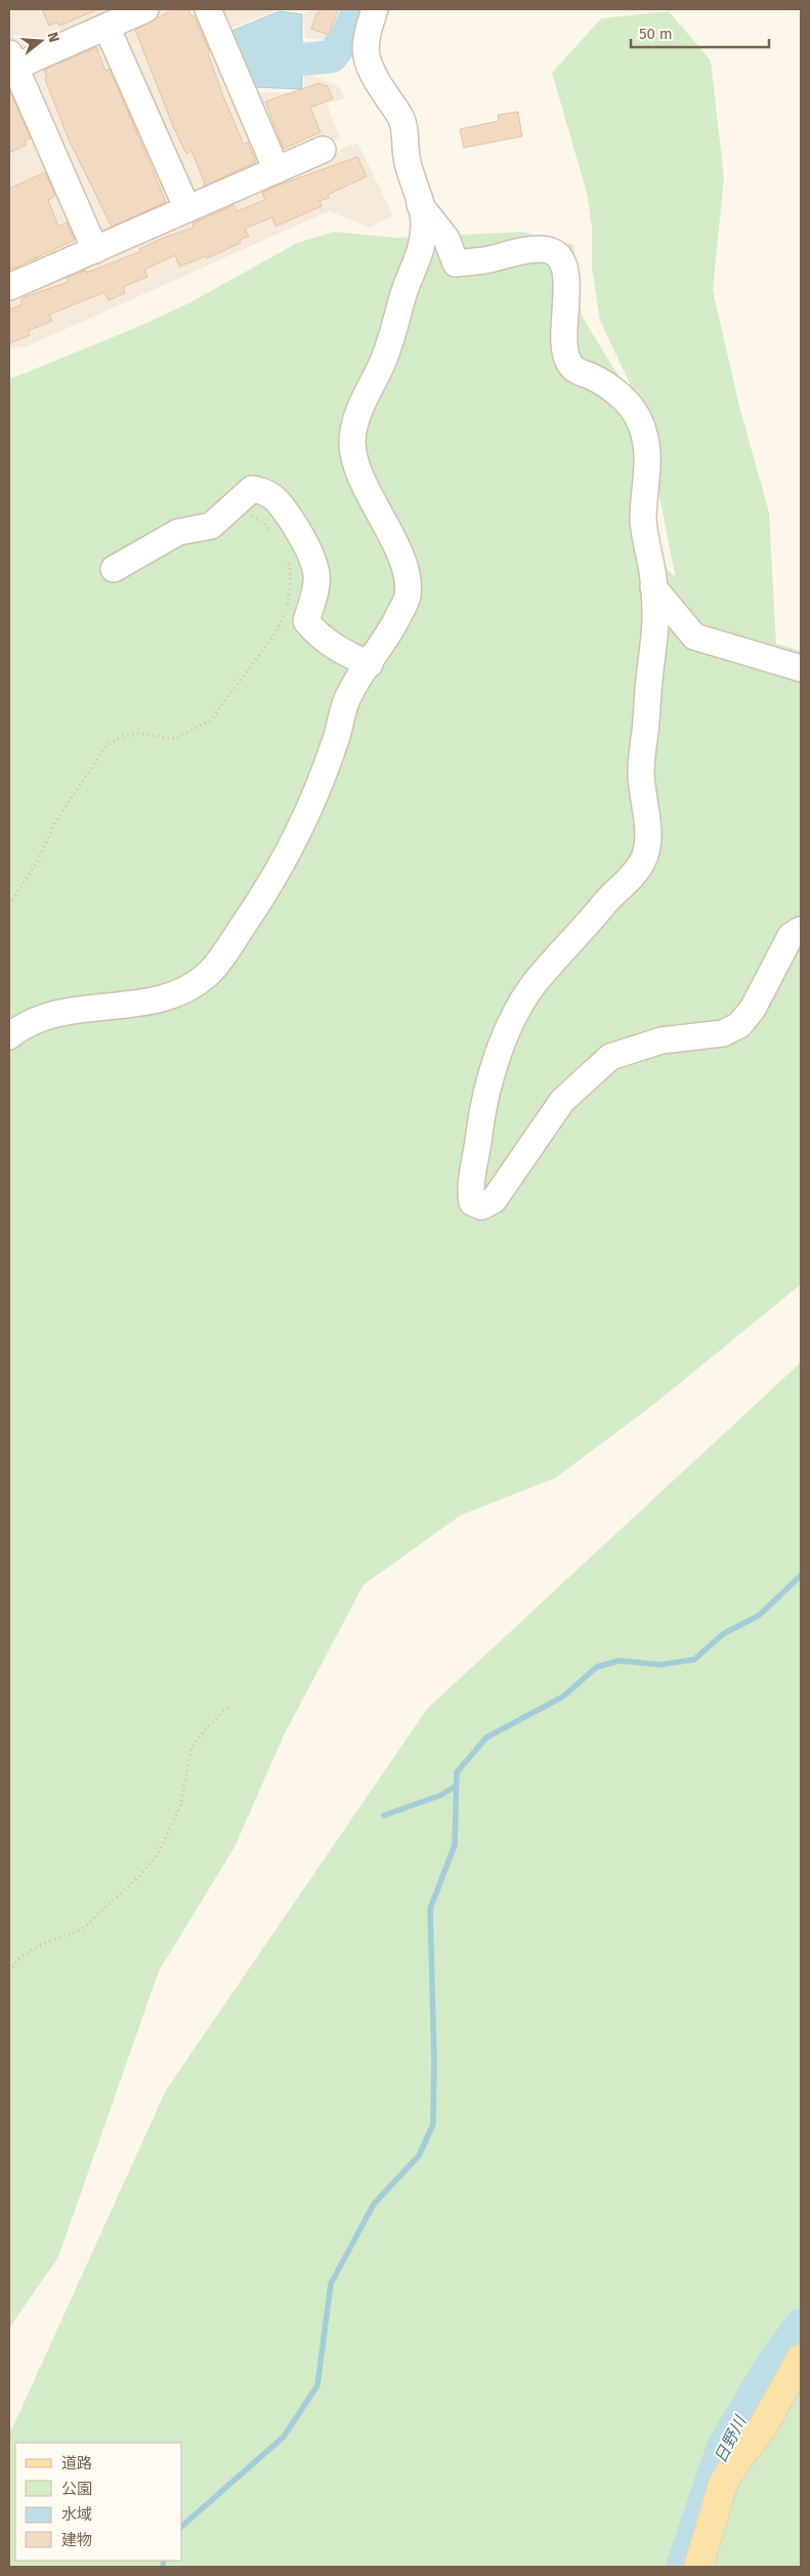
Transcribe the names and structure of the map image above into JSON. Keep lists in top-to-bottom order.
{
  "water": ["日野川"],
  "legend": [
    "道路",
    "公園",
    "水域",
    "建物"
  ],
  "scale_bar": "50 m",
  "north": "right"
}
